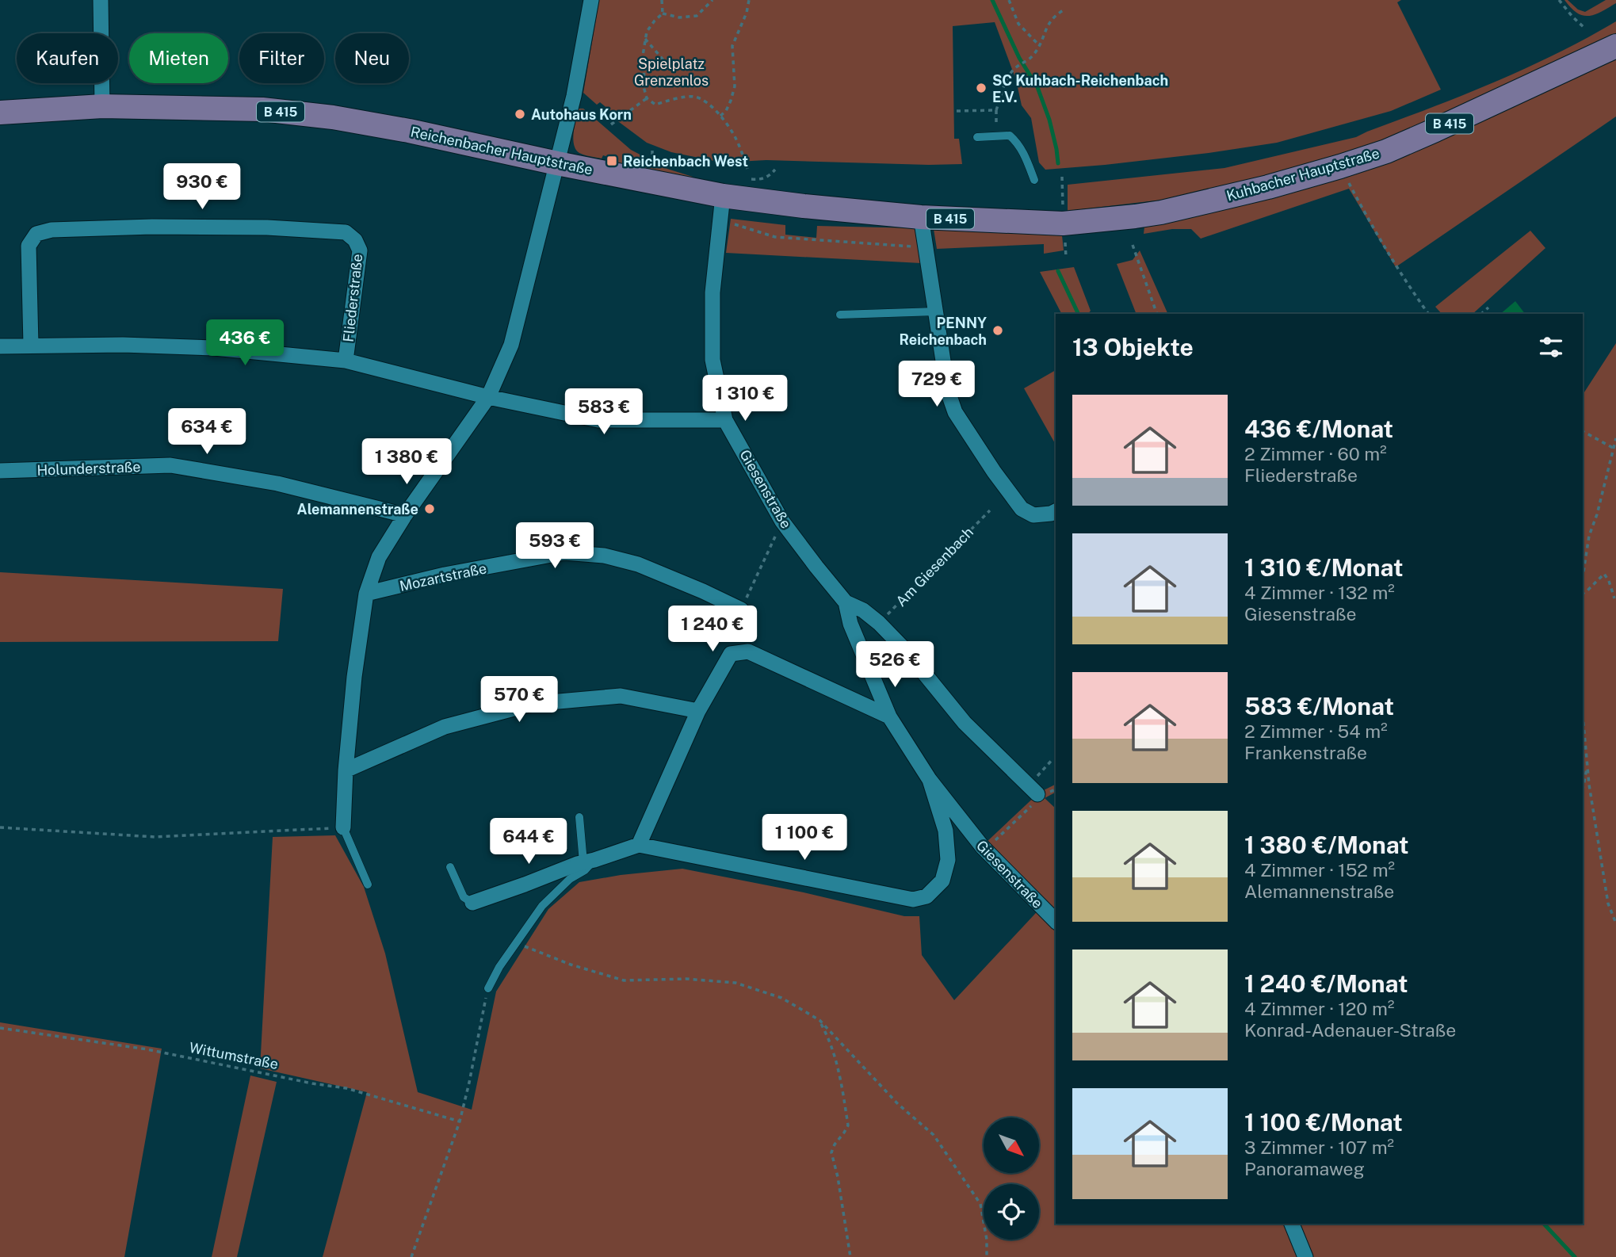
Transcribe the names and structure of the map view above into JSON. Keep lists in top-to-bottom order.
{
  "streets": {
    "main road": ["B 415", "Reichenbacher Hauptstraße", "Kuhbacher Hauptstraße"],
    "street": [
      "Fliederstraße",
      "Holunderstraße",
      "Giesenstraße",
      "Mozartstraße"
    ],
    "path": ["Am Giesenbach", "Wittumstraße"]
  },
  "crossings": [
    ["Reichenbacher Hauptstraße", "Kuhbacher Hauptstraße"],
    ["Reichenbacher Hauptstraße", "Giesenstraße"],
    ["Fliederstraße", "Giesenstraße"],
    ["Giesenstraße", "Am Giesenbach"]
  ],
  "parks": ["Spielplatz Grenzenlos"],
  "places": {
    "other": [
      "SC Kuhbach-Reichenbach E.V.",
      "Autohaus Korn",
      "PENNY Reichenbach",
      "Alemannenstraße"
    ],
    "transit": ["Reichenbach West"]
  },
  "north": "bottom right",
  "page": {
    "chip": [
      "Kaufen",
      "Mieten",
      "Filter",
      "Neu"
    ],
    "price": [
      "930 €",
      "436 €",
      "729 €",
      "1 310 €",
      "583 €",
      "634 €",
      "1 380 €",
      "593 €",
      "1 240 €",
      "526 €",
      "570 €",
      "1 100 €",
      "644 €"
    ],
    "heading": "13 Objekte",
    "list": [
      {
        "name": "436 €/Monat",
        "note": "2 Zimmer · 60 m² · Fliederstraße"
      },
      {
        "name": "1 310 €/Monat",
        "note": "4 Zimmer · 132 m² · Giesenstraße"
      },
      {
        "name": "583 €/Monat",
        "note": "2 Zimmer · 54 m² · Frankenstraße"
      },
      {
        "name": "1 380 €/Monat",
        "note": "4 Zimmer · 152 m² · Alemannenstraße"
      },
      {
        "name": "1 240 €/Monat",
        "note": "4 Zimmer · 120 m² · Konrad-Adenauer-Straße"
      },
      {
        "name": "1 100 €/Monat",
        "note": "3 Zimmer · 107 m² · Panoramaweg"
      }
    ]
  }
}
